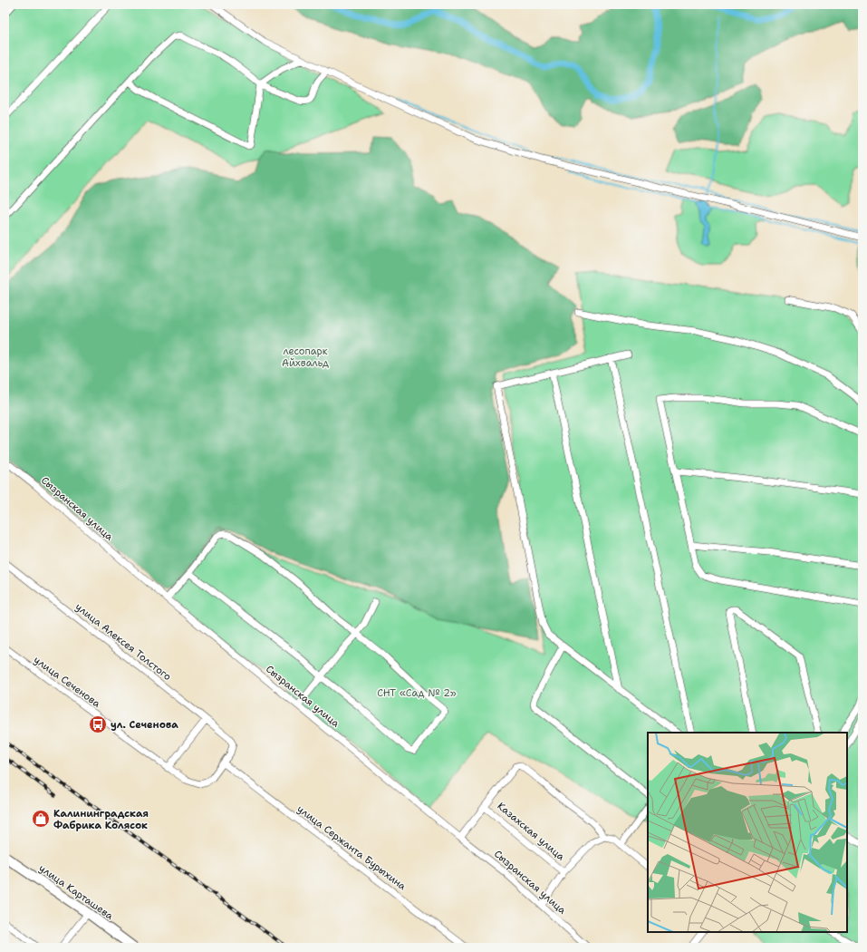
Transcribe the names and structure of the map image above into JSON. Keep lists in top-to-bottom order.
{
  "streets": {
    "main road": ["улица Карташева"],
    "street": [
      "Сызранская улица",
      "улица Алексея Толстого",
      "улица Сеченова",
      "Казахская улица",
      "улица Сержанта Бурыхина"
    ]
  },
  "crossings": [
    ["улица Алексея Толстого", "улица Сеченова"],
    ["улица Алексея Толстого", "улица Сержанта Бурыхина"],
    ["улица Сеченова", "улица Сержанта Бурыхина"]
  ],
  "parks": ["лесопарк Айхвальд", "СНТ «Сад № 2»"],
  "places": {
    "bus stop": ["ул. Сеченова"],
    "shop": ["Калининградская Фабрика Колясок"]
  }
}
